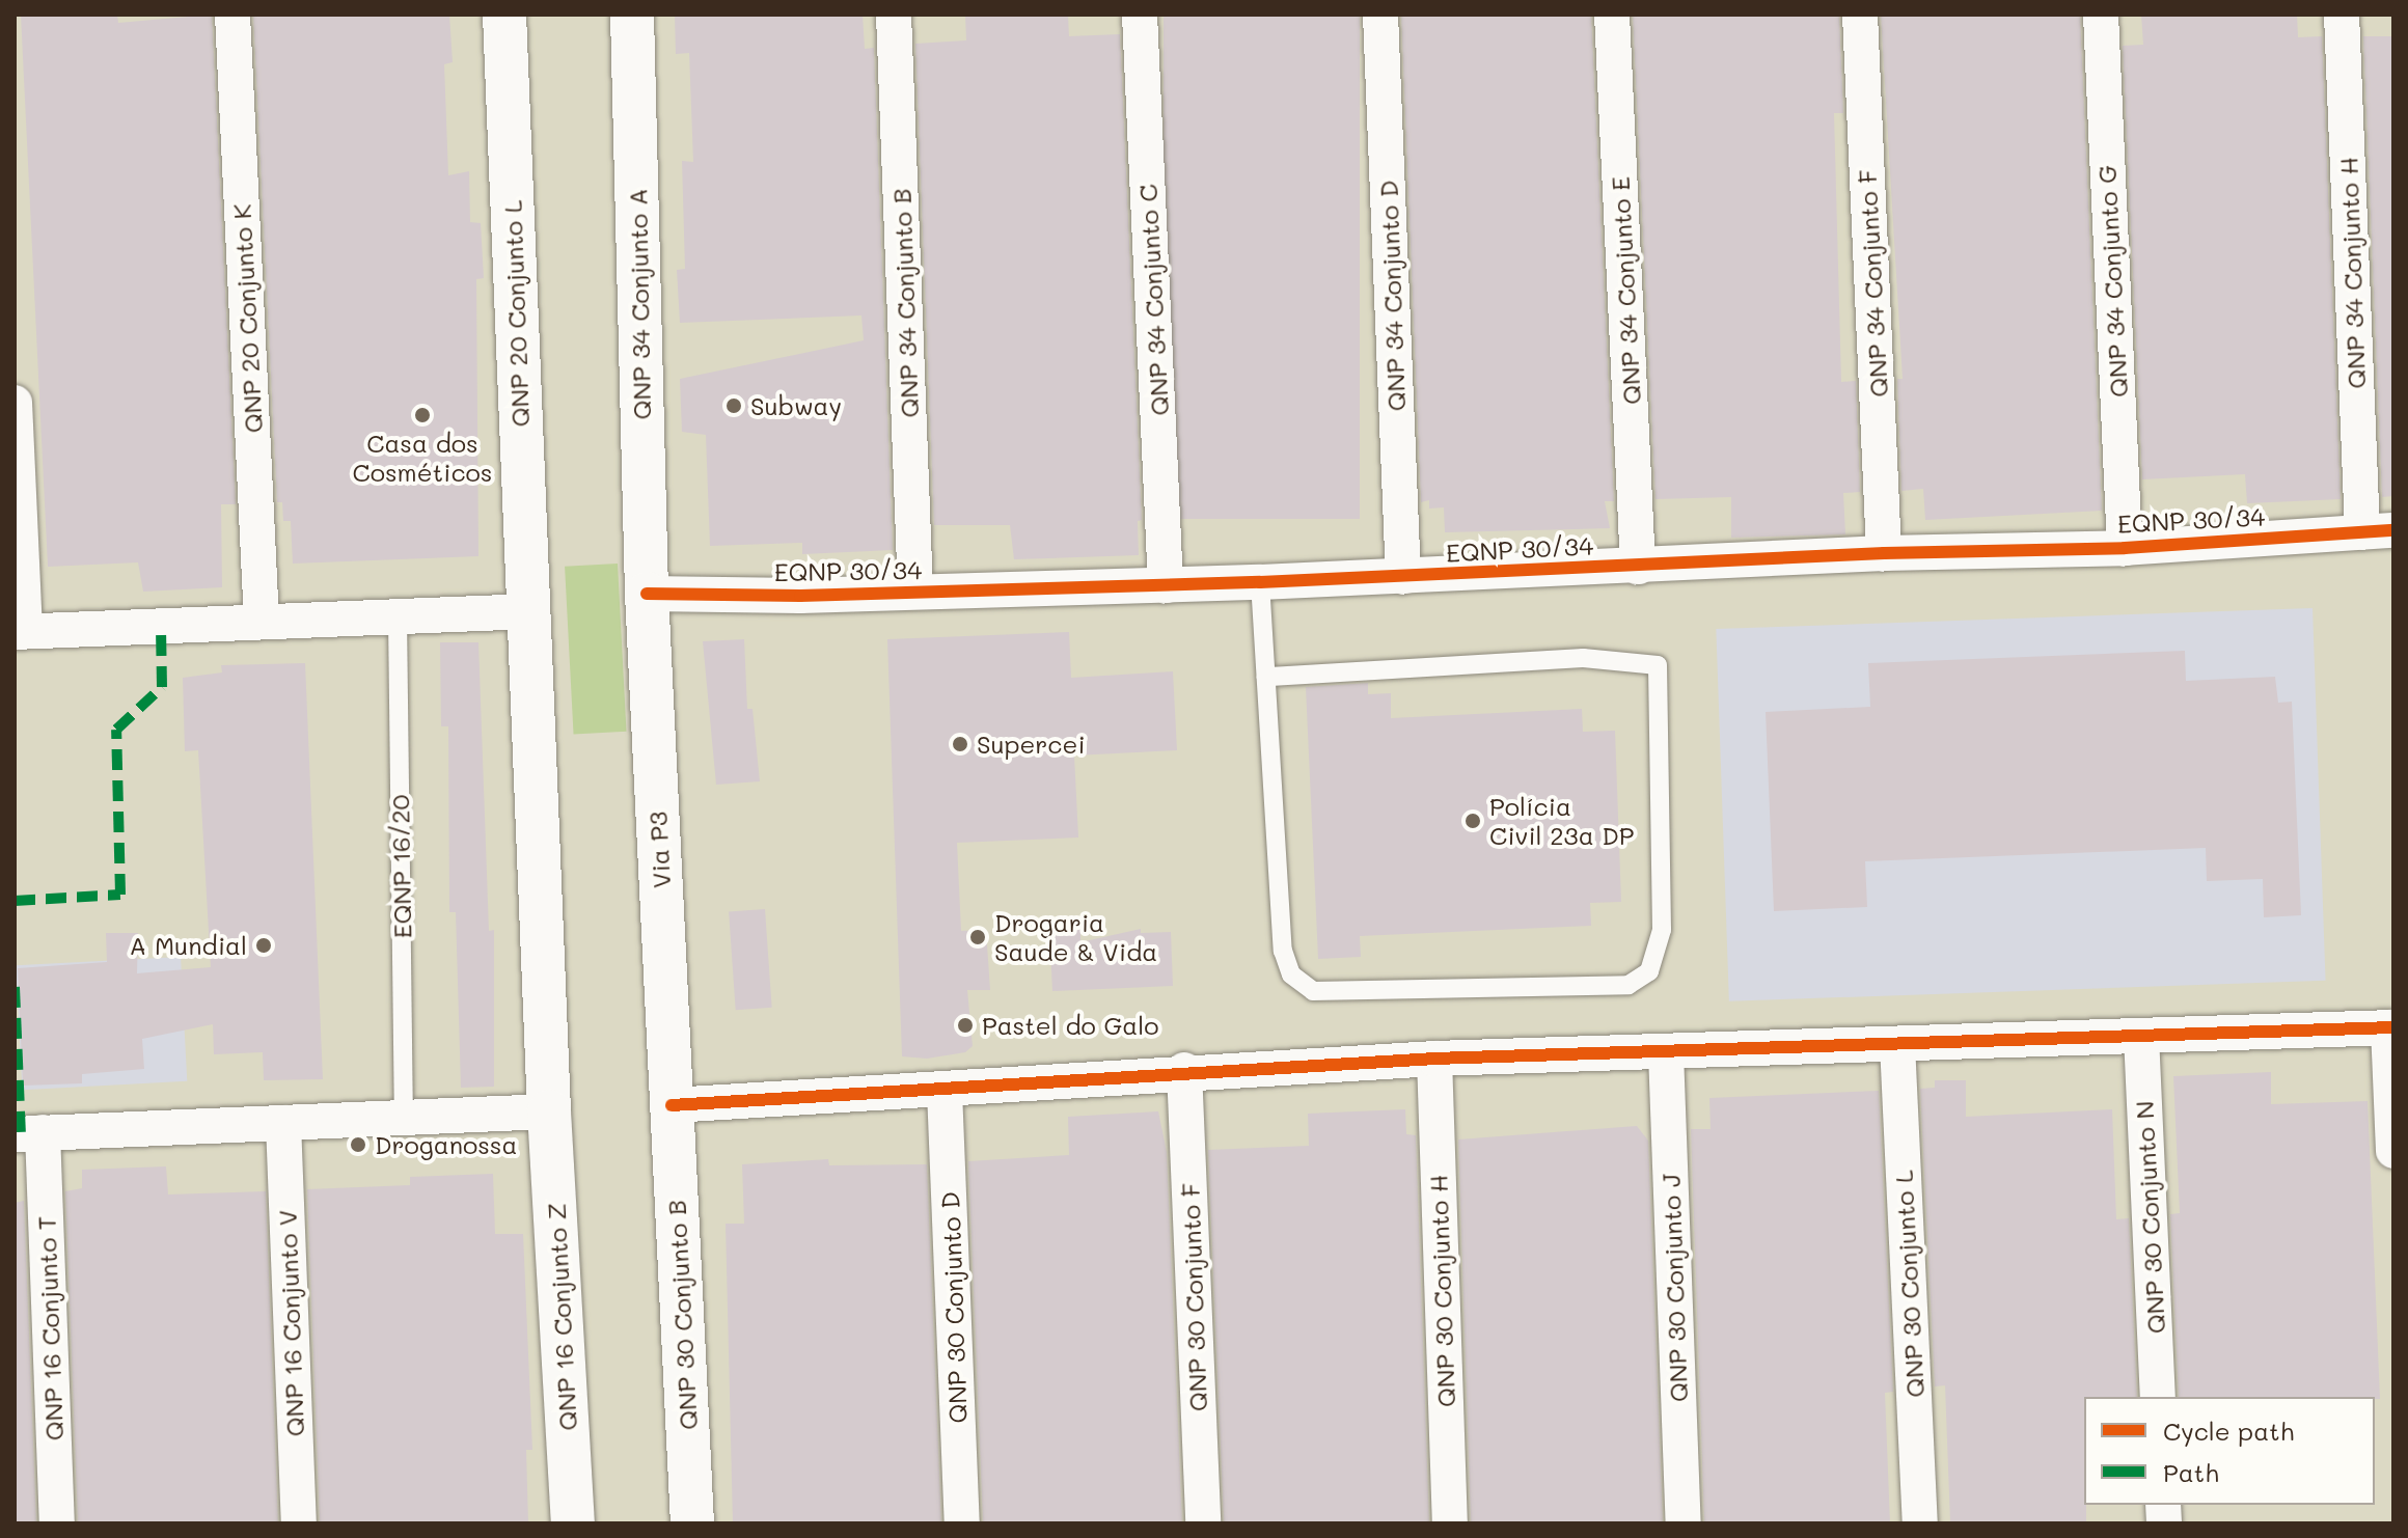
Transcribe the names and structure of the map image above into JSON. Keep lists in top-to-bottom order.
{
  "streets": {
    "street": [
      "QNP 34 Conjunto H",
      "QNP 34 Conjunto G",
      "QNP 34 Conjunto F",
      "QNP 34 Conjunto E",
      "QNP 34 Conjunto D",
      "QNP 34 Conjunto C",
      "QNP 34 Conjunto B",
      "QNP 34 Conjunto A",
      "QNP 20 Conjunto L",
      "QNP 20 Conjunto K",
      "EQNP 30/34",
      "Via P3",
      "QNP 30 Conjunto N",
      "QNP 30 Conjunto L",
      "QNP 30 Conjunto J",
      "QNP 30 Conjunto H",
      "QNP 30 Conjunto F",
      "QNP 30 Conjunto D",
      "QNP 30 Conjunto B",
      "QNP 16 Conjunto Z",
      "QNP 16 Conjunto V",
      "QNP 16 Conjunto T"
    ],
    "lane": ["EQNP 16/20"]
  },
  "crossings": [
    ["QNP 34 Conjunto H", "EQNP 30/34"],
    ["QNP 34 Conjunto G", "EQNP 30/34"],
    ["QNP 34 Conjunto F", "EQNP 30/34"],
    ["QNP 34 Conjunto E", "EQNP 30/34"],
    ["QNP 34 Conjunto D", "EQNP 30/34"],
    ["QNP 34 Conjunto C", "EQNP 30/34"],
    ["QNP 34 Conjunto B", "EQNP 30/34"],
    ["QNP 34 Conjunto A", "EQNP 30/34"],
    ["QNP 34 Conjunto A", "Via P3"],
    ["EQNP 30/34", "Via P3"],
    ["Via P3", "QNP 30 Conjunto B"]
  ],
  "places": [
    "Subway",
    "Casa dos Cosméticos",
    "Supercei",
    "Polícia Civil 23a DP",
    "Drogaria Saude & Vida",
    "A Mundial",
    "Pastel do Galo",
    "Droganossa"
  ],
  "legend": ["Cycle path", "Path"]
}
